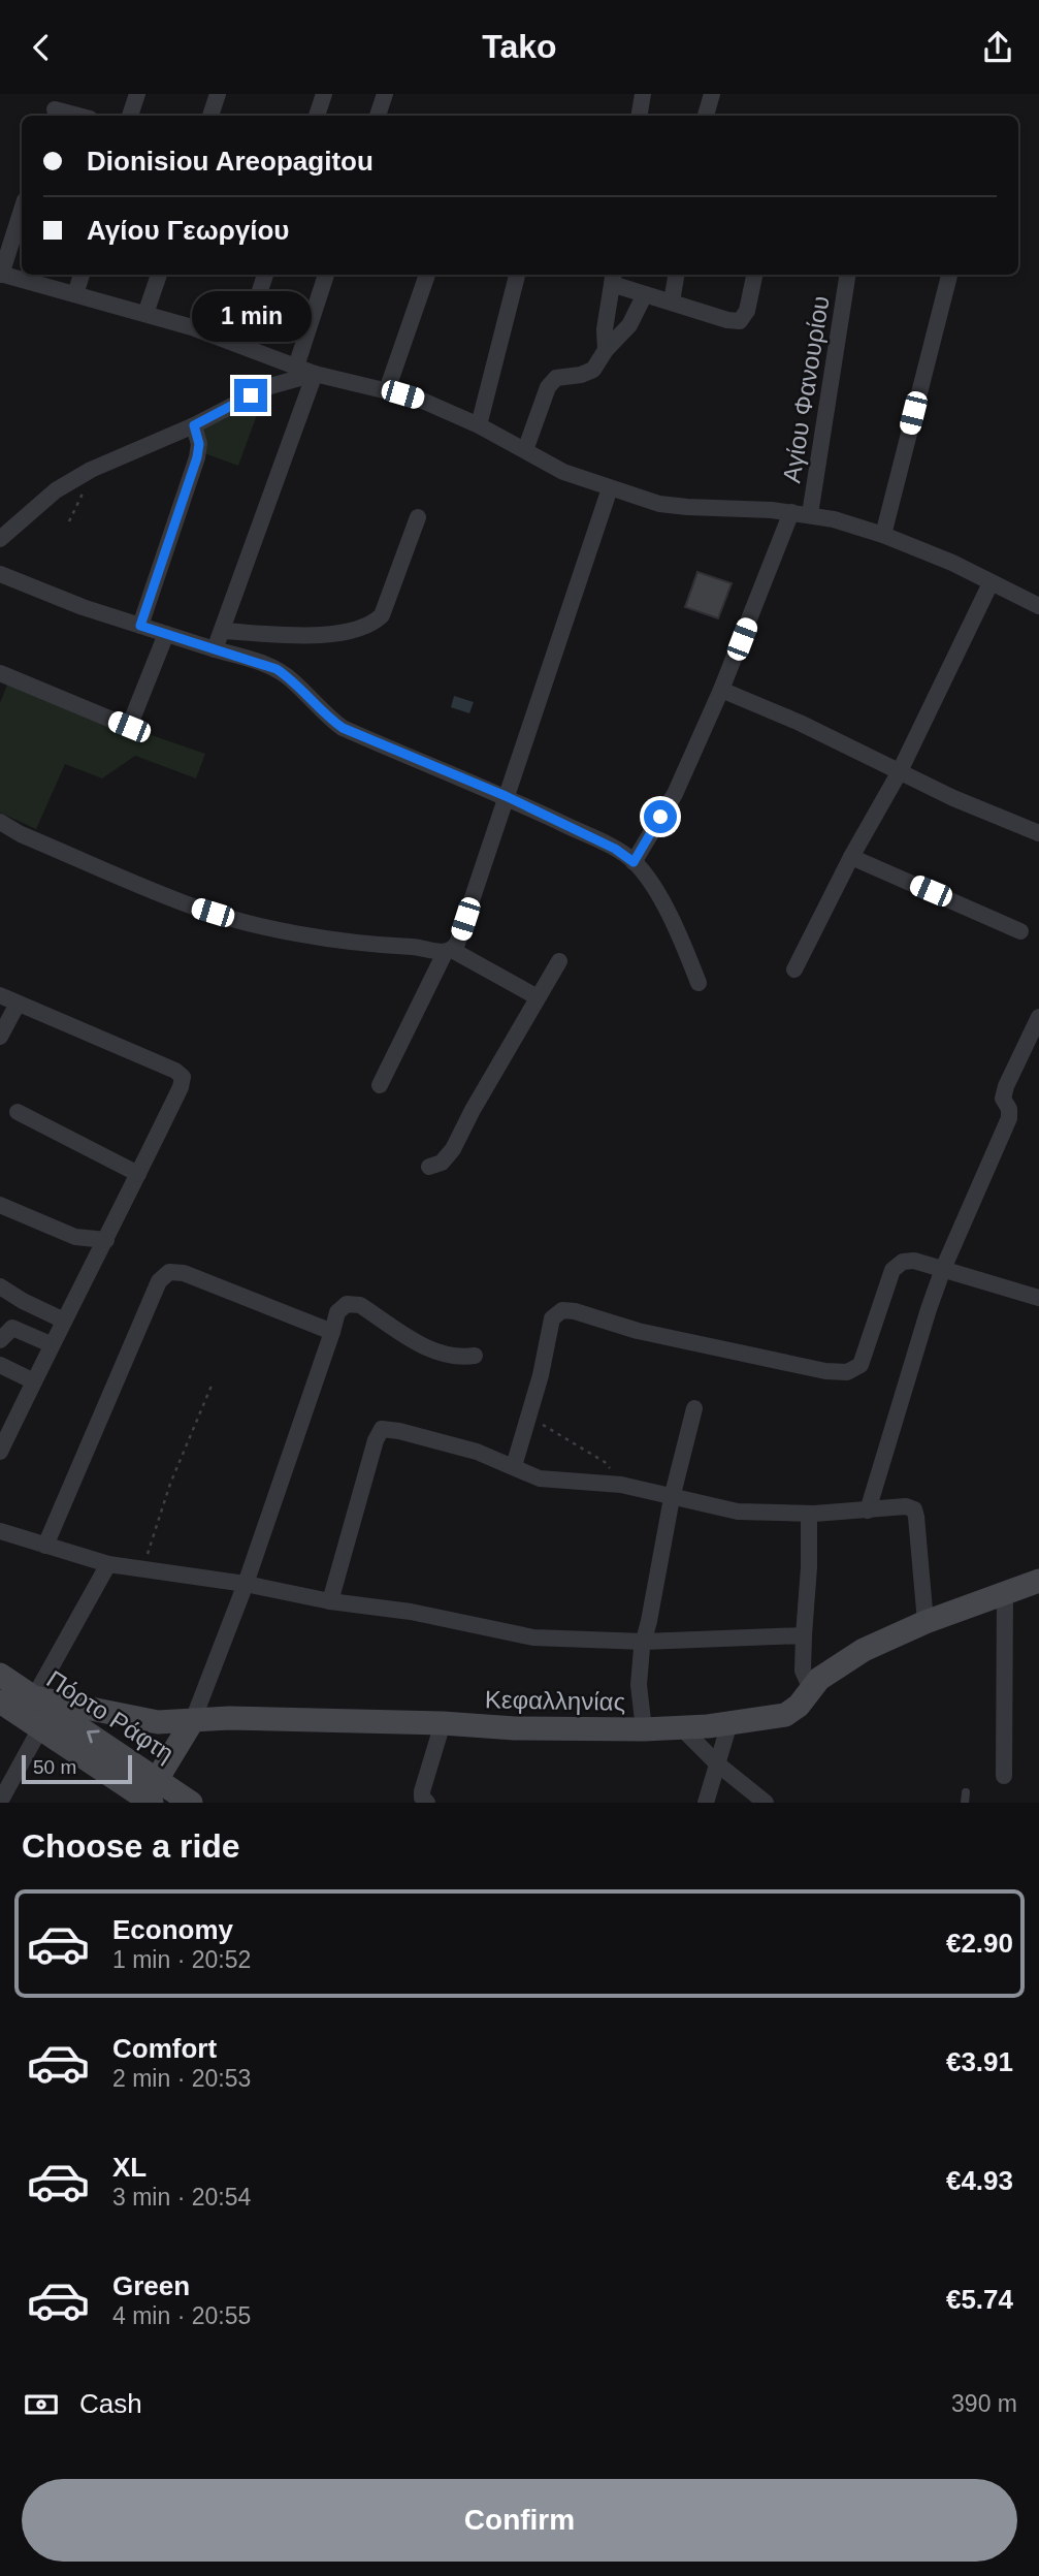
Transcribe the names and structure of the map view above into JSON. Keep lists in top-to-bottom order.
{
  "streets": {
    "street": ["Αγίου Φανουρίου", "Κεφαλληνίας", "Πόρτο Ράφτη"]
  },
  "crossings": [
    ["Κεφαλληνίας", "Πόρτο Ράφτη"]
  ],
  "scale_bar": "50 m",
  "page": {
    "header": "Tako",
    "banner": ["Dionisiou Areopagitou", "Αγίου Γεωργίου"],
    "bubble": "1 min",
    "scale": "50 m",
    "heading": "Choose a ride",
    "list": [
      {
        "name": "Economy",
        "note": "1 min · 20:52",
        "value": "€2.90"
      },
      {
        "name": "Comfort",
        "note": "2 min · 20:53",
        "value": "€3.91"
      },
      {
        "name": "XL",
        "note": "3 min · 20:54",
        "value": "€4.93"
      },
      {
        "name": "Green",
        "note": "4 min · 20:55",
        "value": "€5.74"
      }
    ],
    "pay": ["Cash", "390 m"],
    "buttons": "Confirm"
  }
}
